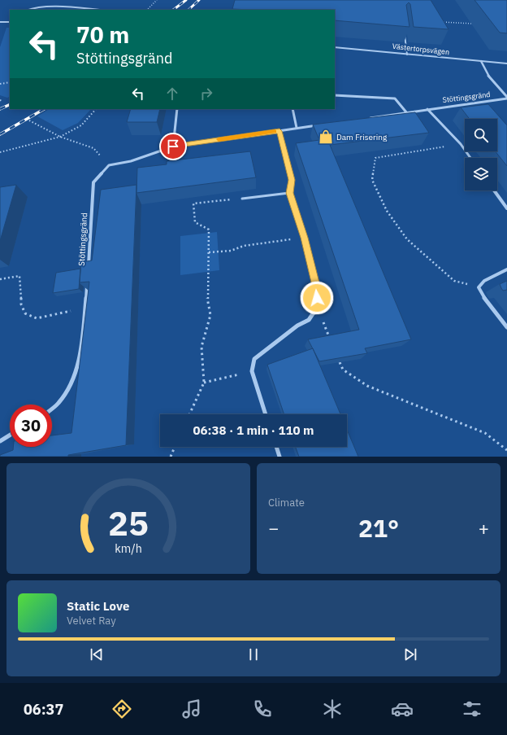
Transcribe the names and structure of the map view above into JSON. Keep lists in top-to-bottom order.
{
  "streets": {
    "street": ["Västertorpsvägen", "Stöttingsgränd"]
  },
  "places": {
    "shop": ["Dam Frisering"]
  },
  "page": {
    "turn": ["70 m", "Stöttingsgränd"],
    "limit": "30",
    "trip": "06:38 · 1 min · 110 m",
    "tile": "Climate",
    "heat": ["−", "21°", "+"],
    "song": ["Static Love", "Velvet Ray"],
    "tabs": "06:37",
    "gauge": ["25", "km/h"]
  }
}
